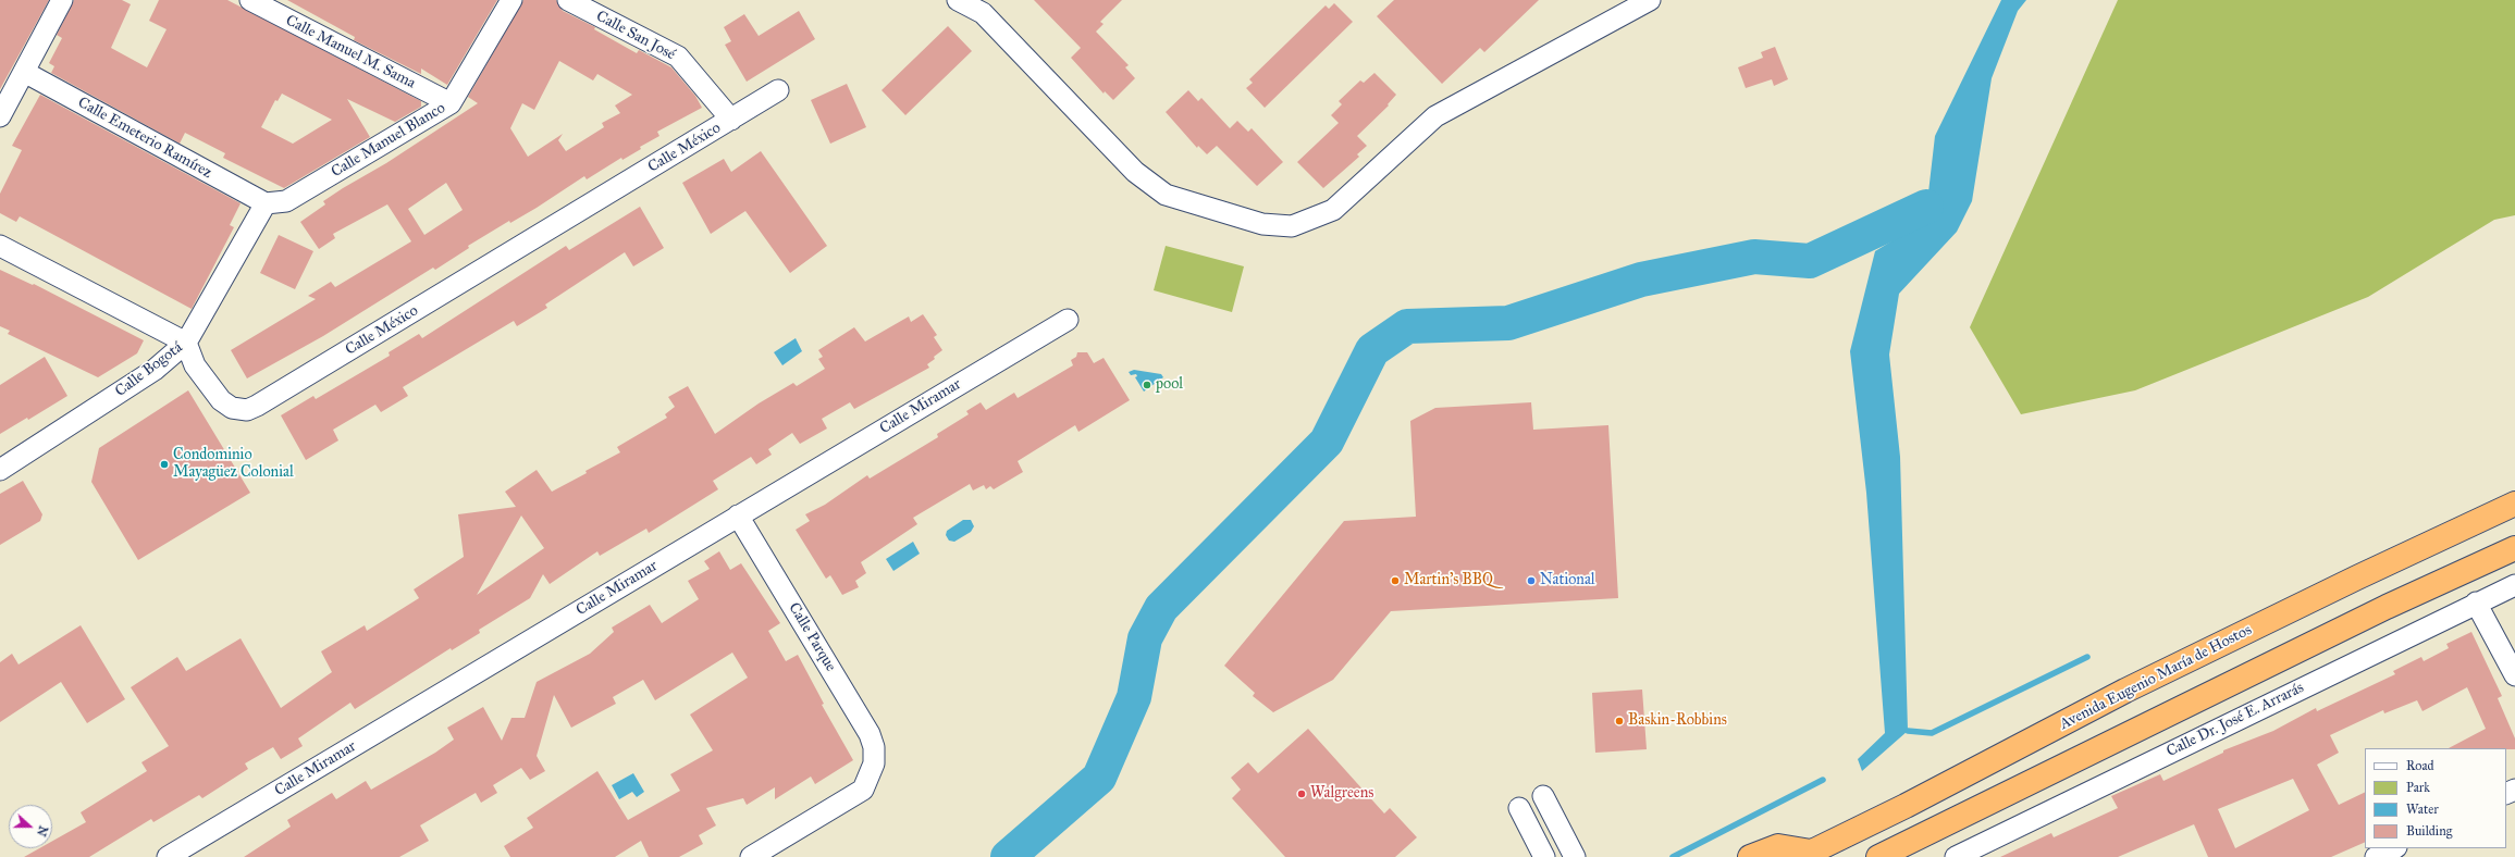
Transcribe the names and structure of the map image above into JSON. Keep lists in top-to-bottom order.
{
  "streets": {
    "highway": ["Avenida Eugenio María de Hostos"],
    "street": [
      "Calle San José",
      "Calle Manuel M. Sama",
      "Calle Emeterio Ramírez",
      "Calle Manuel Blanco",
      "Calle México",
      "Calle Bogotá",
      "Calle Miramar",
      "Calle Parque",
      "Calle Dr. José E. Arrarás"
    ]
  },
  "crossings": [
    ["Calle San José", "Calle México"],
    ["Calle Manuel M. Sama", "Calle Manuel Blanco"],
    ["Calle Emeterio Ramírez", "Calle Manuel Blanco"],
    ["Calle Emeterio Ramírez", "Calle Bogotá"],
    ["Calle Manuel Blanco", "Calle Bogotá"],
    ["Calle México", "Calle Bogotá"],
    ["Calle Miramar", "Calle Parque"]
  ],
  "places": [
    "pool",
    "Condominio Mayagüez Colonial",
    "Martin's BBQ",
    "National",
    "Baskin-Robbins",
    "Walgreens"
  ],
  "legend": [
    "Road",
    "Park",
    "Water",
    "Building"
  ],
  "north": "right"
}
